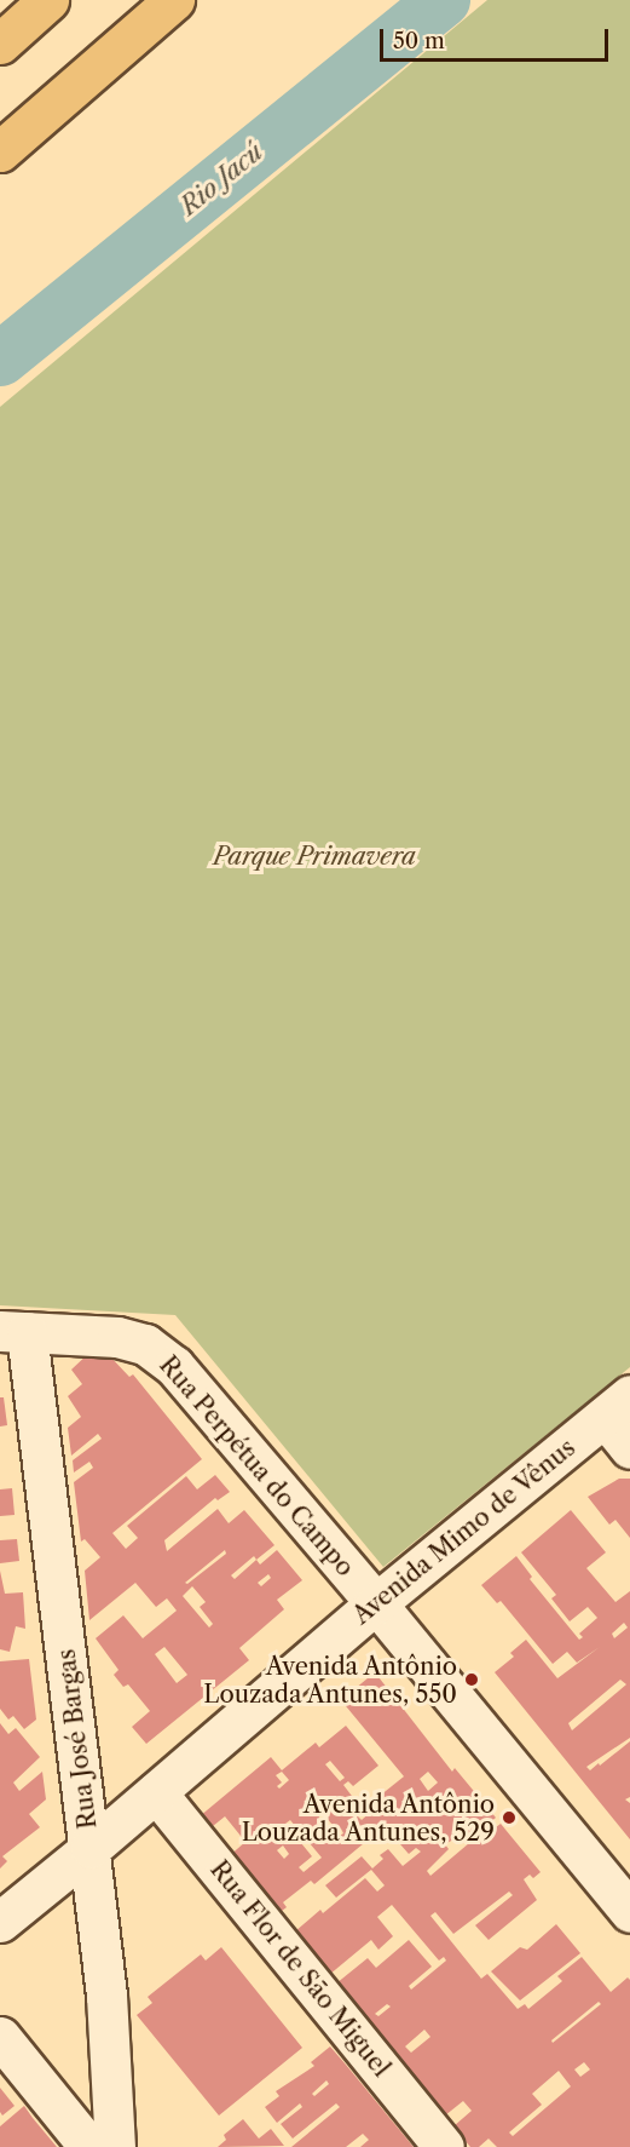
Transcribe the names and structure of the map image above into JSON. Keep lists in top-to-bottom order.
{
  "streets": {
    "street": [
      "Rua Perpétua do Campo",
      "Avenida Mimo de Vênus",
      "Rua José Bargas",
      "Rua Flor de São Miguel"
    ]
  },
  "crossings": [
    ["Rua Perpétua do Campo", "Avenida Mimo de Vênus"],
    ["Rua Perpétua do Campo", "Rua José Bargas"],
    ["Avenida Mimo de Vênus", "Rua José Bargas"],
    ["Avenida Mimo de Vênus", "Rua Flor de São Miguel"]
  ],
  "water": ["Rio Jacú"],
  "parks": ["Parque Primavera"],
  "places": ["Avenida Antônio Louzada Antunes, 550", "Avenida Antônio Louzada Antunes, 529"],
  "scale_bar": "50 m"
}
